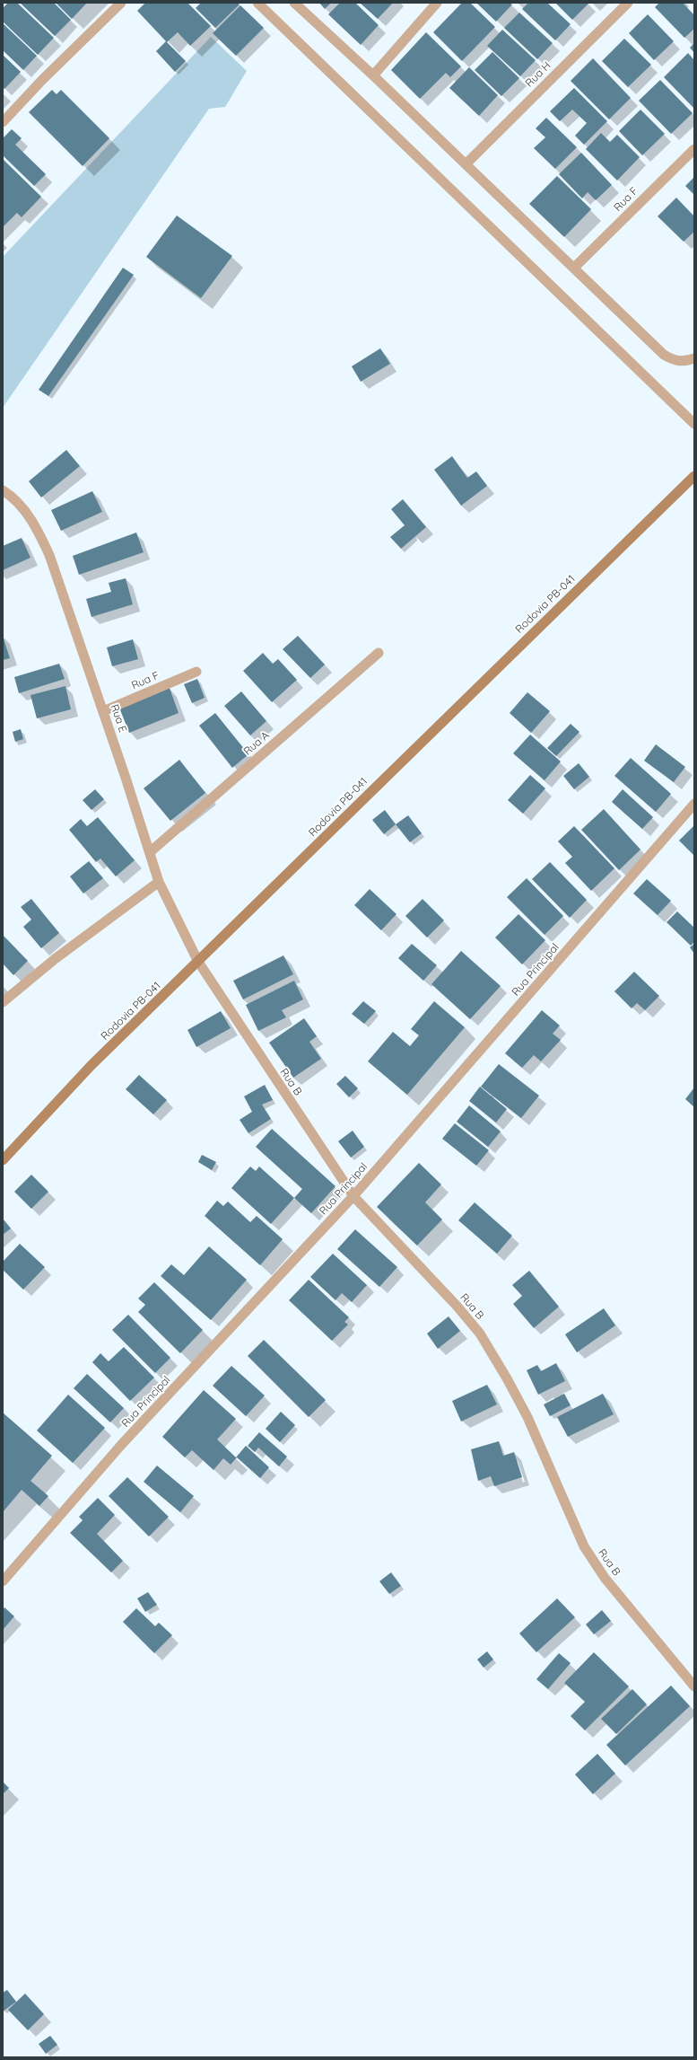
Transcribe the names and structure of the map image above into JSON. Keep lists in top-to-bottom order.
{
  "streets": {
    "main road": ["Rodovia PB-041"],
    "street": [
      "Rua H",
      "Rua F",
      "Rua E",
      "Rua A",
      "Rua Principal",
      "Rua B"
    ]
  },
  "crossings": [
    ["Rua F", "Rua E"],
    ["Rodovia PB-041", "Rua E"],
    ["Rodovia PB-041", "Rua B"],
    ["Rua E", "Rua A"],
    ["Rua E", "Rua B"],
    ["Rua Principal", "Rua B"]
  ]
}
